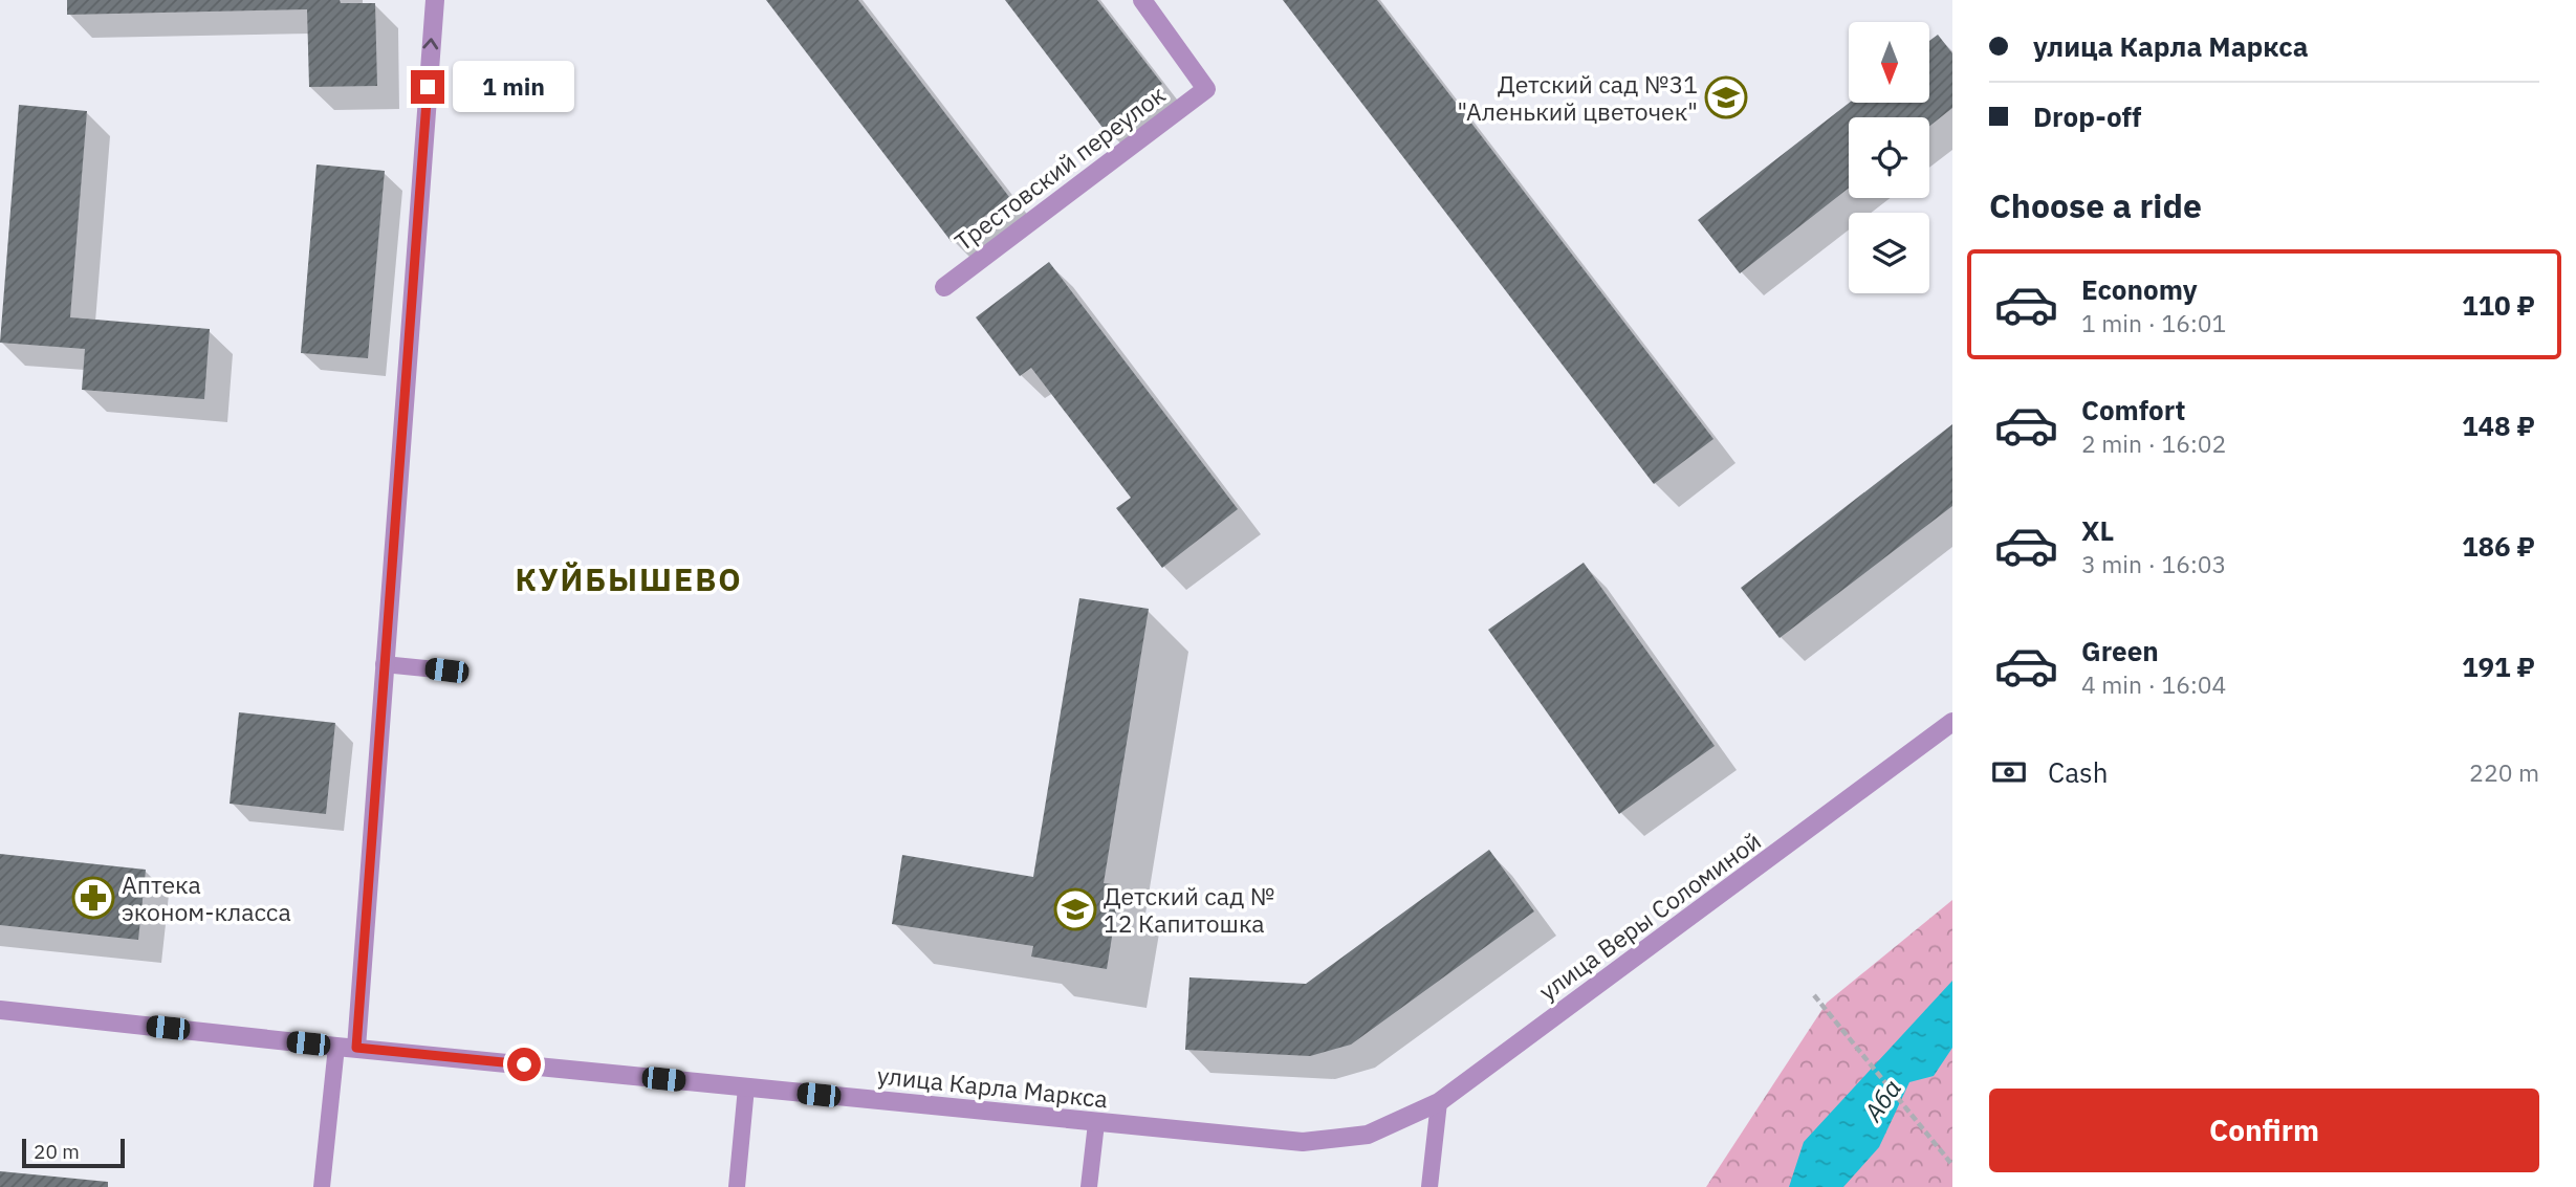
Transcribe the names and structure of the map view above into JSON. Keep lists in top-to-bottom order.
{
  "streets": {
    "street": ["Трестовский переулок", "улица Веры Соломиной", "улица Карла Маркса"]
  },
  "crossings": [
    ["улица Веры Соломиной", "улица Карла Маркса"]
  ],
  "districts": ["КУЙБЫШЕВО"],
  "water": ["Аба"],
  "places": {
    "school or university": ["Детский сад №31 \"Аленький цветочек\"", "Детский сад № 12 Капитошка"],
    "pharmacy": ["Аптека эконом-класса"]
  },
  "scale_bar": "20 m",
  "north": "bottom",
  "page": {
    "banner": ["улица Карла Маркса", "Drop-off"],
    "bubble": "1 min",
    "heading": "Choose a ride",
    "list": [
      {
        "name": "Economy",
        "note": "1 min · 16:01",
        "value": "110 ₽"
      },
      {
        "name": "Comfort",
        "note": "2 min · 16:02",
        "value": "148 ₽"
      },
      {
        "name": "XL",
        "note": "3 min · 16:03",
        "value": "186 ₽"
      },
      {
        "name": "Green",
        "note": "4 min · 16:04",
        "value": "191 ₽"
      }
    ],
    "pay": ["Cash", "220 m"],
    "buttons": "Confirm",
    "scale": "20 m"
  }
}
